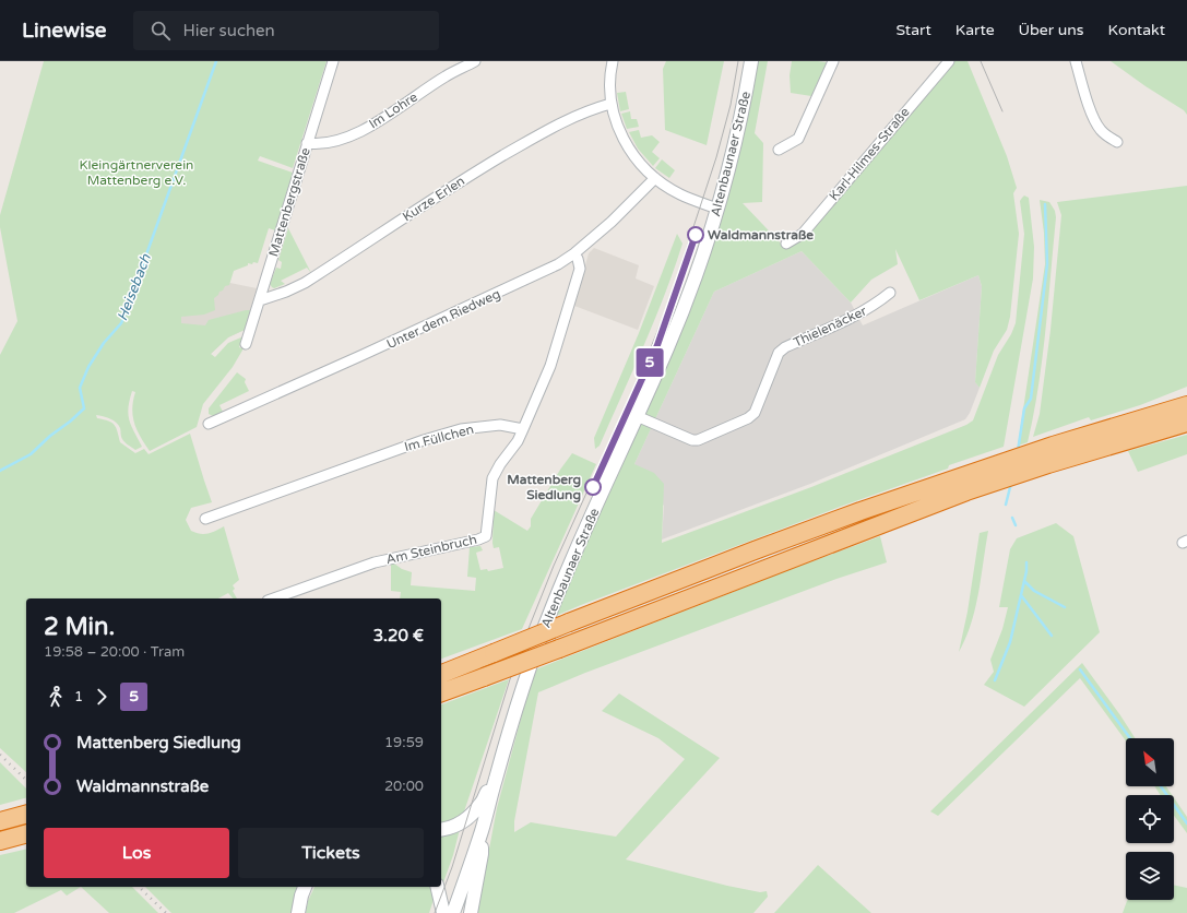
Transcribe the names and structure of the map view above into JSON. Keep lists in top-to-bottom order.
{
  "streets": {
    "main road": ["Altenbaunaer Straße"],
    "street": [
      "Im Lohre",
      "Karl-Hilmes-Straße",
      "Kurze Erlen",
      "Mattenbergstraße",
      "Unter dem Riedweg",
      "Thielenäcker",
      "Im Füllchen",
      "Am Steinbruch"
    ]
  },
  "crossings": [
    ["Im Lohre", "Mattenbergstraße"],
    ["Altenbaunaer Straße", "Thielenäcker"],
    ["Kurze Erlen", "Mattenbergstraße"],
    ["Im Füllchen", "Am Steinbruch"]
  ],
  "water": ["Heisebach"],
  "parks": ["Kleingärtnerverein Mattenberg e.V."],
  "places": ["Waldmannstraße", "Mattenberg Siedlung"],
  "lines": ["tram line 5"],
  "north": "top left",
  "page": {
    "header": "Linewise",
    "search": "Hier suchen",
    "nav": [
      "Start",
      "Karte",
      "Über uns",
      "Kontakt"
    ],
    "on_map": "5",
    "heading": ["2 Min.", "19:58 – 20:00 · Tram", "3.20 €"],
    "legs": ["1", "5"],
    "list": [
      {
        "name": "Mattenberg Siedlung",
        "value": "19:59"
      },
      {
        "name": "Waldmannstraße",
        "value": "20:00"
      }
    ],
    "buttons": ["Los", "Tickets"]
  }
}
